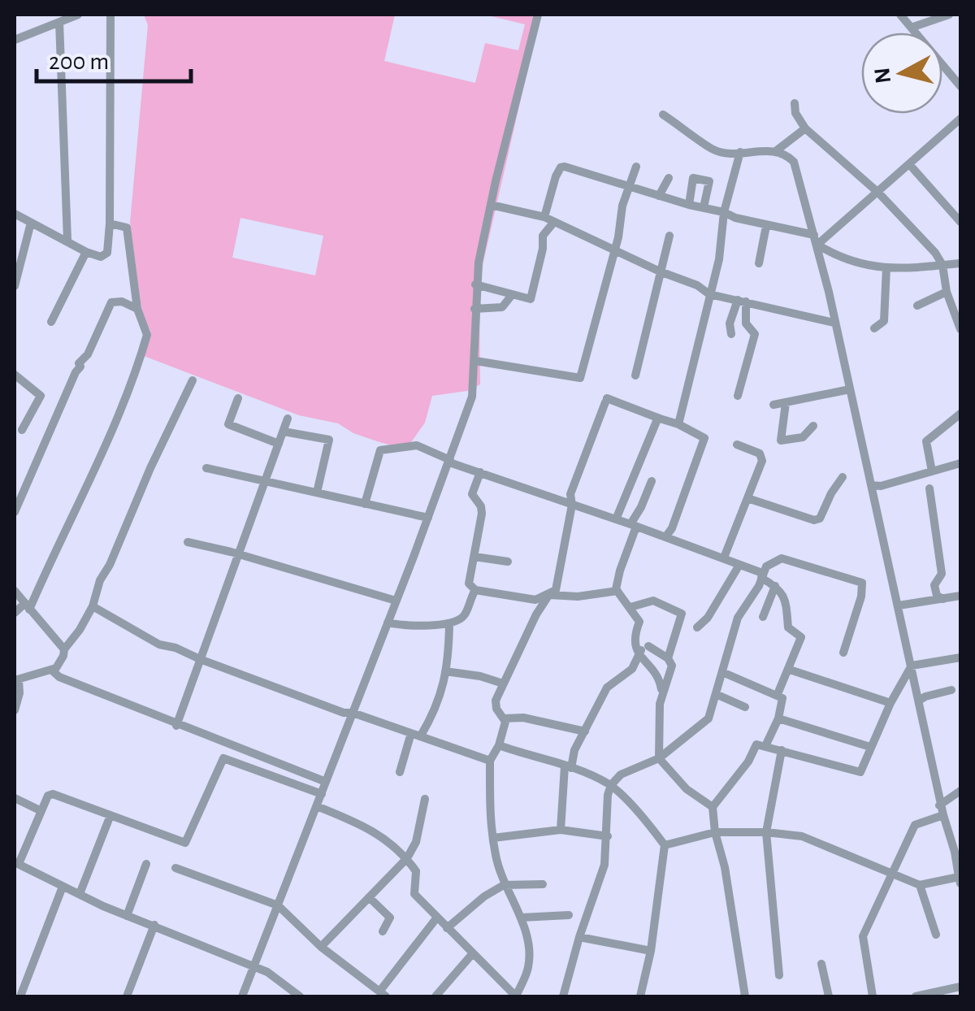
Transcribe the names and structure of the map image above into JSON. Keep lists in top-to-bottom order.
{
  "scale_bar": "200 m",
  "north": "left"
}
